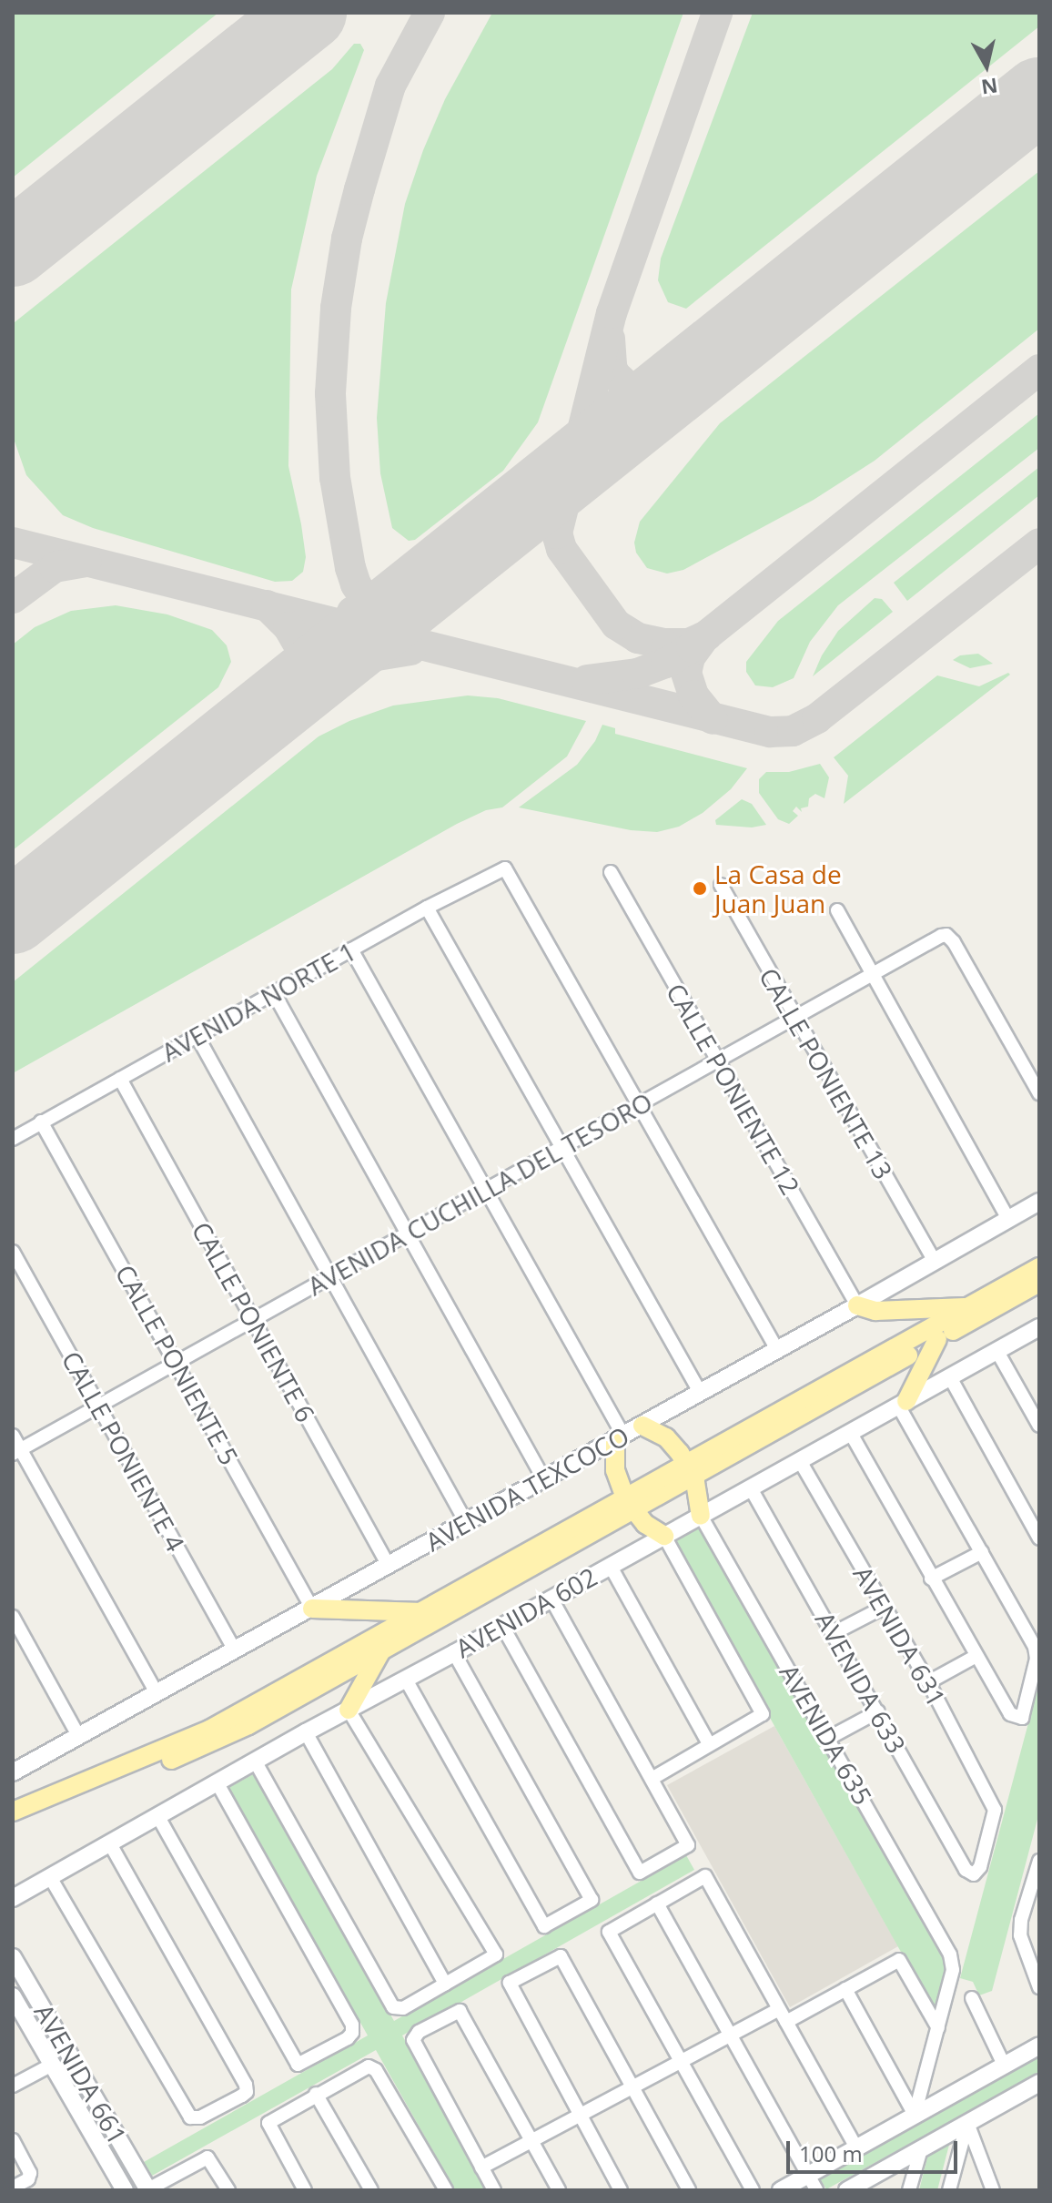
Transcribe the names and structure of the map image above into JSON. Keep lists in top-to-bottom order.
{
  "streets": {
    "main road": ["AVENIDA TEXCOCO", "AVENIDA 602", "AVENIDA 661"],
    "street": [
      "AVENIDA NORTE 1",
      "CALLE PONIENTE 13",
      "CALLE PONIENTE 12",
      "AVENIDA CUCHILLA DEL TESORO",
      "CALLE PONIENTE 6",
      "CALLE PONIENTE 5",
      "CALLE PONIENTE 4",
      "AVENIDA 631",
      "AVENIDA 633",
      "AVENIDA 635"
    ]
  },
  "crossings": [
    ["AVENIDA NORTE 1", "AVENIDA CUCHILLA DEL TESORO"],
    ["AVENIDA NORTE 1", "CALLE PONIENTE 6"],
    ["AVENIDA NORTE 1", "CALLE PONIENTE 5"],
    ["CALLE PONIENTE 13", "AVENIDA CUCHILLA DEL TESORO"],
    ["CALLE PONIENTE 13", "AVENIDA TEXCOCO"],
    ["CALLE PONIENTE 12", "AVENIDA CUCHILLA DEL TESORO"],
    ["CALLE PONIENTE 12", "AVENIDA TEXCOCO"],
    ["AVENIDA CUCHILLA DEL TESORO", "CALLE PONIENTE 6"],
    ["AVENIDA CUCHILLA DEL TESORO", "CALLE PONIENTE 5"],
    ["AVENIDA CUCHILLA DEL TESORO", "CALLE PONIENTE 4"],
    ["CALLE PONIENTE 6", "AVENIDA TEXCOCO"],
    ["CALLE PONIENTE 5", "AVENIDA TEXCOCO"],
    ["CALLE PONIENTE 4", "AVENIDA TEXCOCO"],
    ["AVENIDA 602", "AVENIDA 631"],
    ["AVENIDA 602", "AVENIDA 633"],
    ["AVENIDA 602", "AVENIDA 635"],
    ["AVENIDA 631", "AVENIDA 633"]
  ],
  "places": ["La Casa de Juan Juan"],
  "scale_bar": "100 m",
  "north": "bottom"
}
